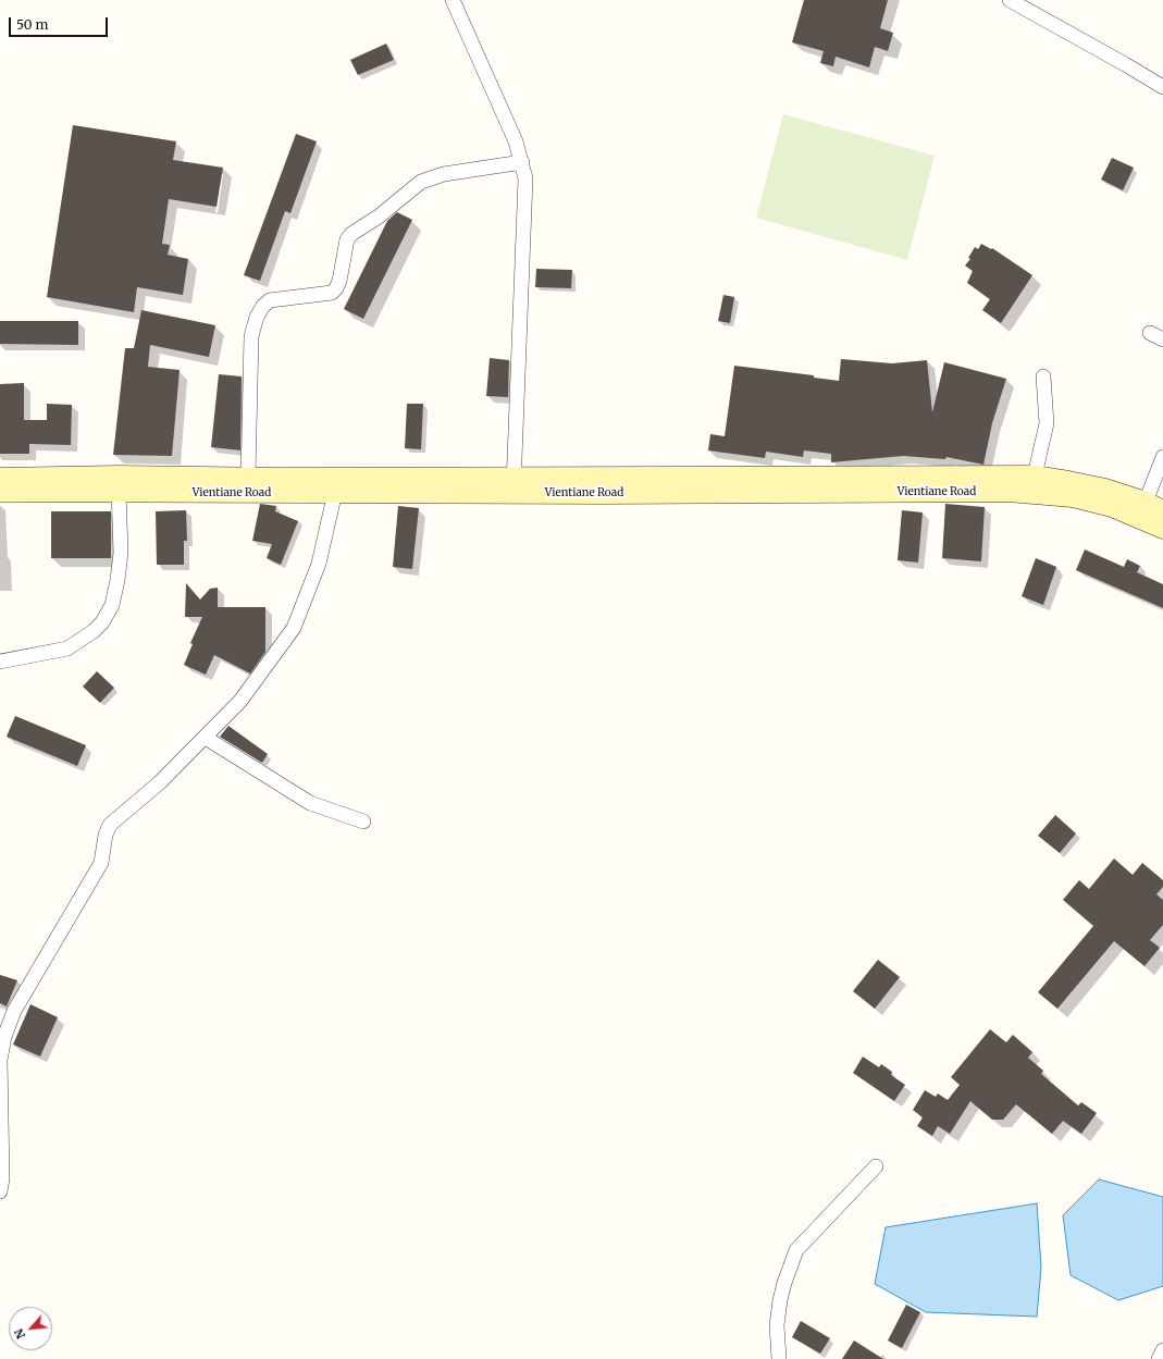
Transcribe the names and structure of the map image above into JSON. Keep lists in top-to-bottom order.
{
  "streets": {
    "main road": ["Vientiane Road"]
  },
  "scale_bar": "50 m",
  "north": "bottom left"
}
